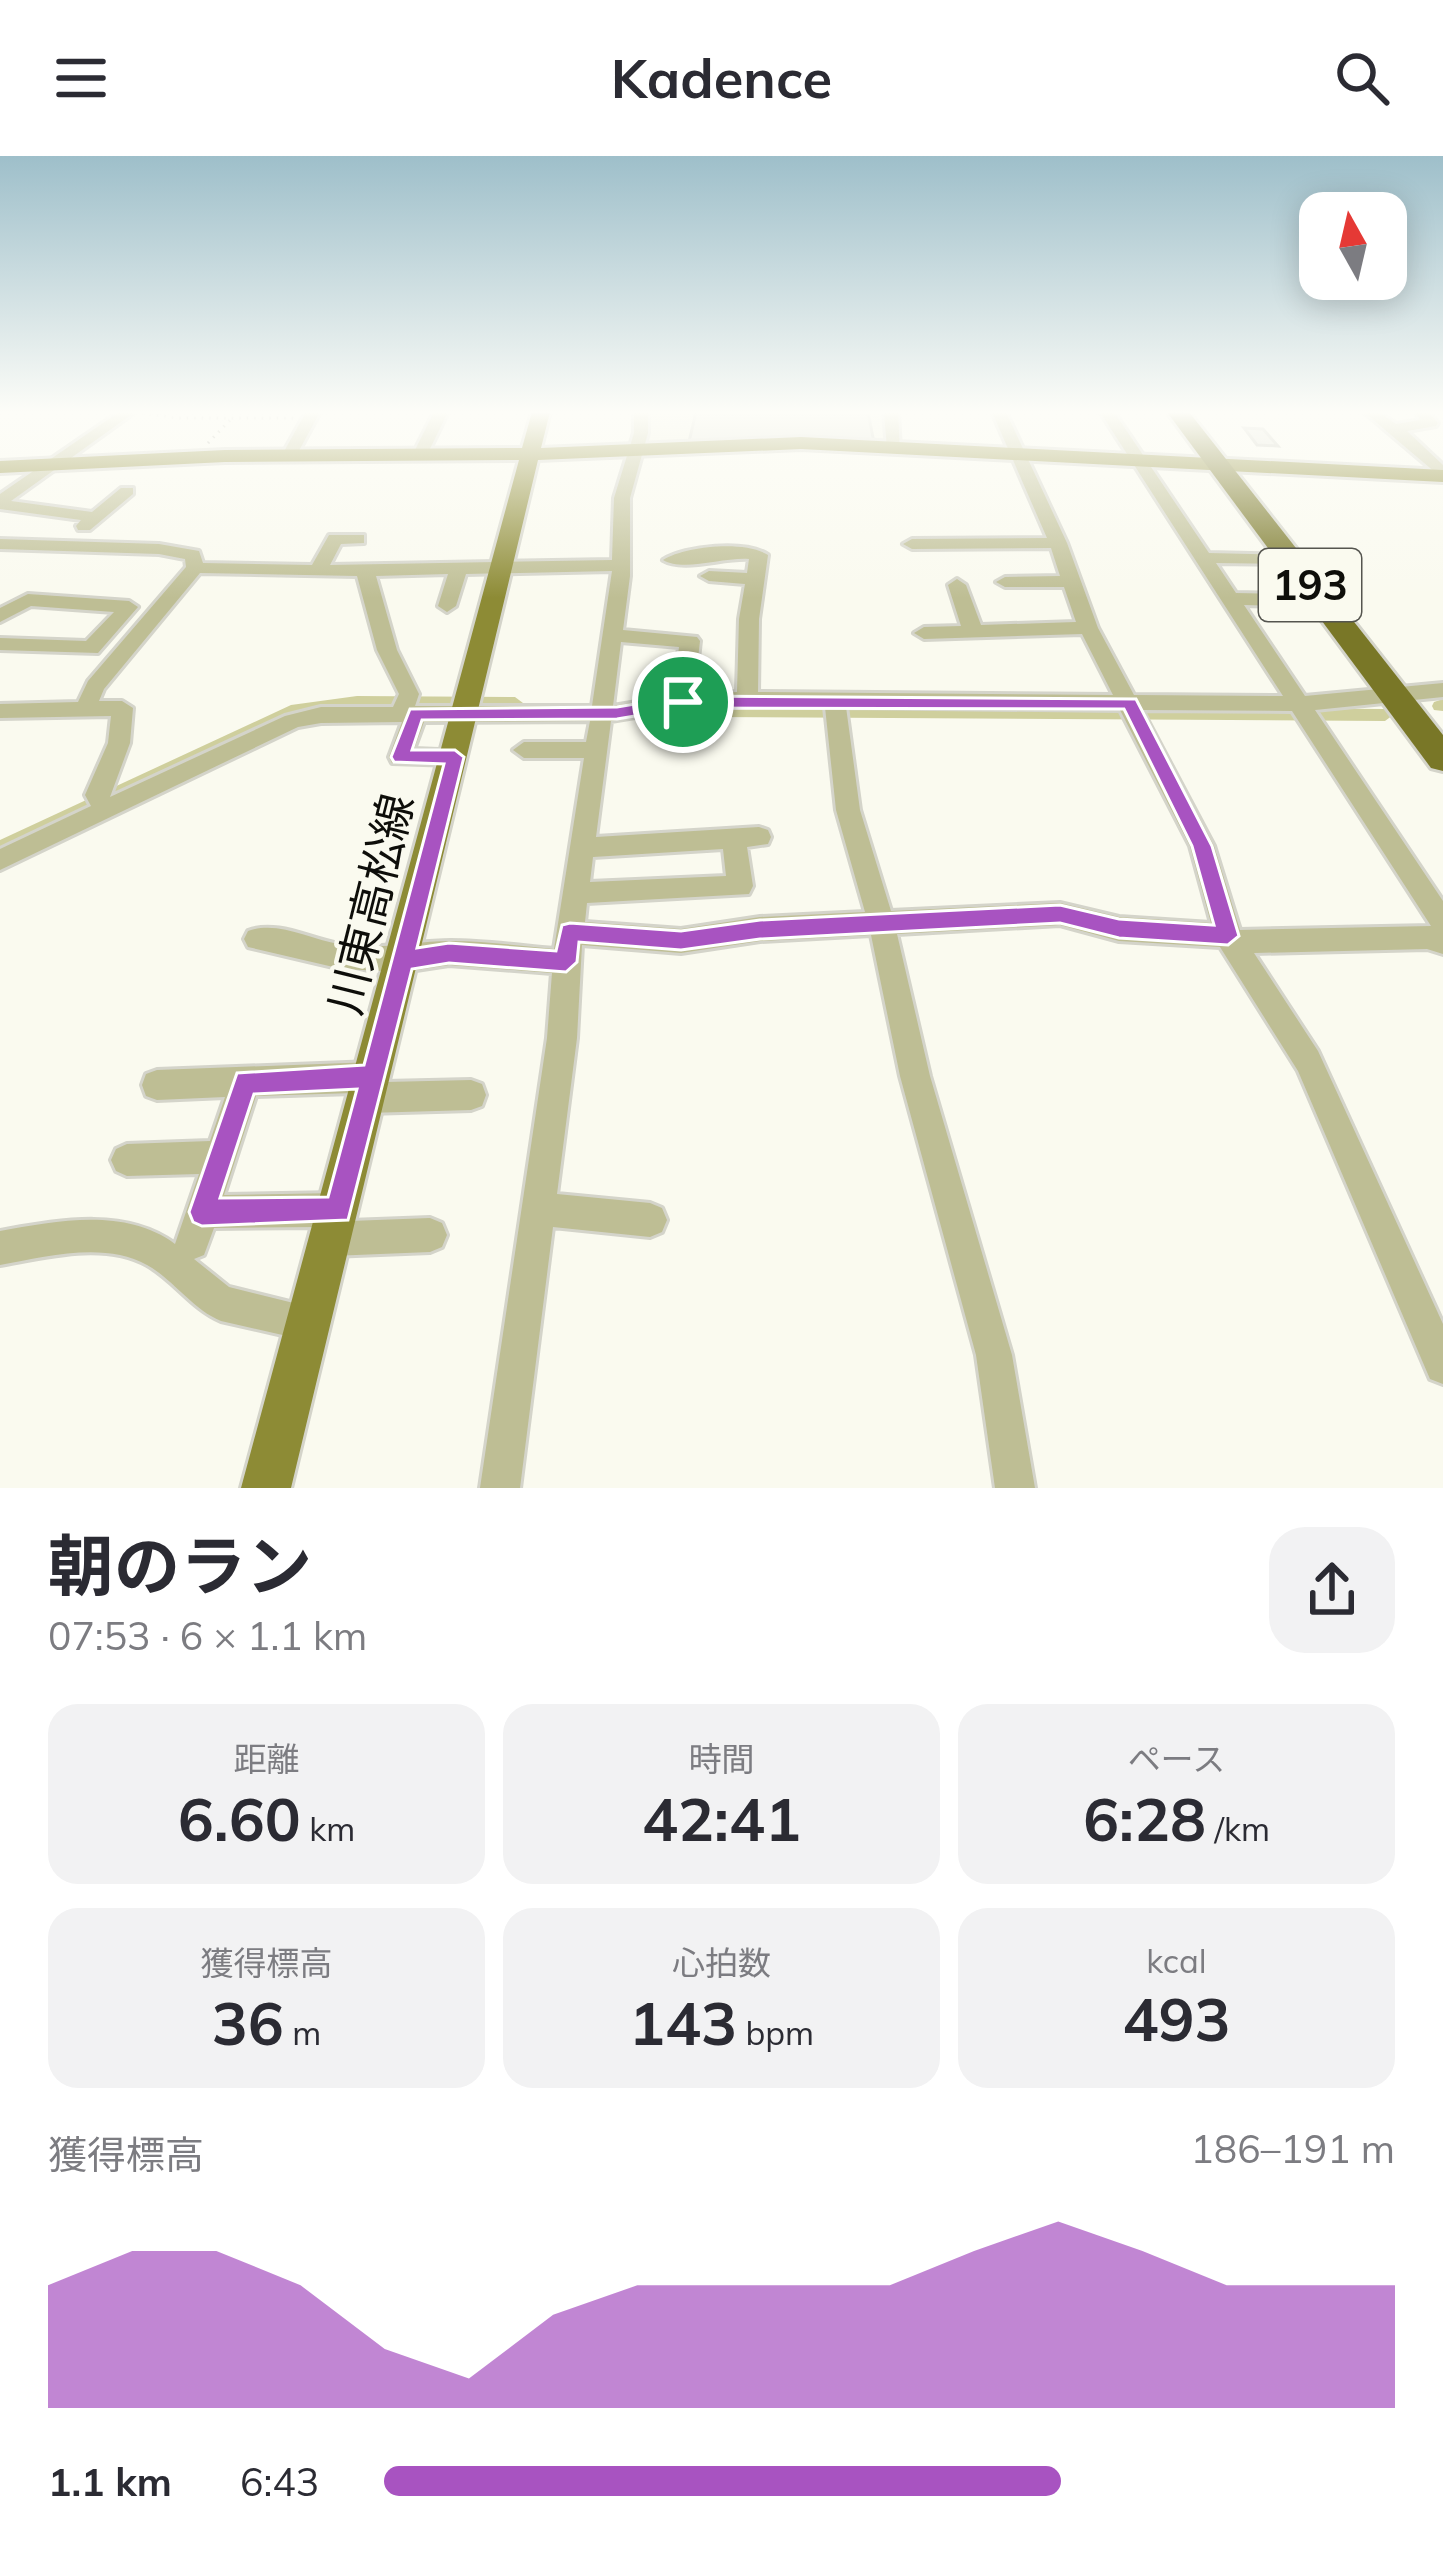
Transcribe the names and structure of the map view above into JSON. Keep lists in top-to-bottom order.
{
  "streets": {
    "highway": ["193"],
    "main road": ["川東高松線"]
  },
  "north": "top",
  "page": {
    "header": "Kadence",
    "heading": ["朝のラン", "07:53 · 6 × 1.1 km"],
    "stats": [
      ["距離", "6.60 km"],
      ["時間", "42:41"],
      ["ペース", "6:28 /km"],
      ["獲得標高", "36 m"],
      ["心拍数", "143 bpm"],
      ["kcal", "493"]
    ],
    "chart": ["獲得標高", "186–191 m"],
    "list": [
      {
        "name": "1.1 km",
        "note": "6:43"
      }
    ]
  }
}
